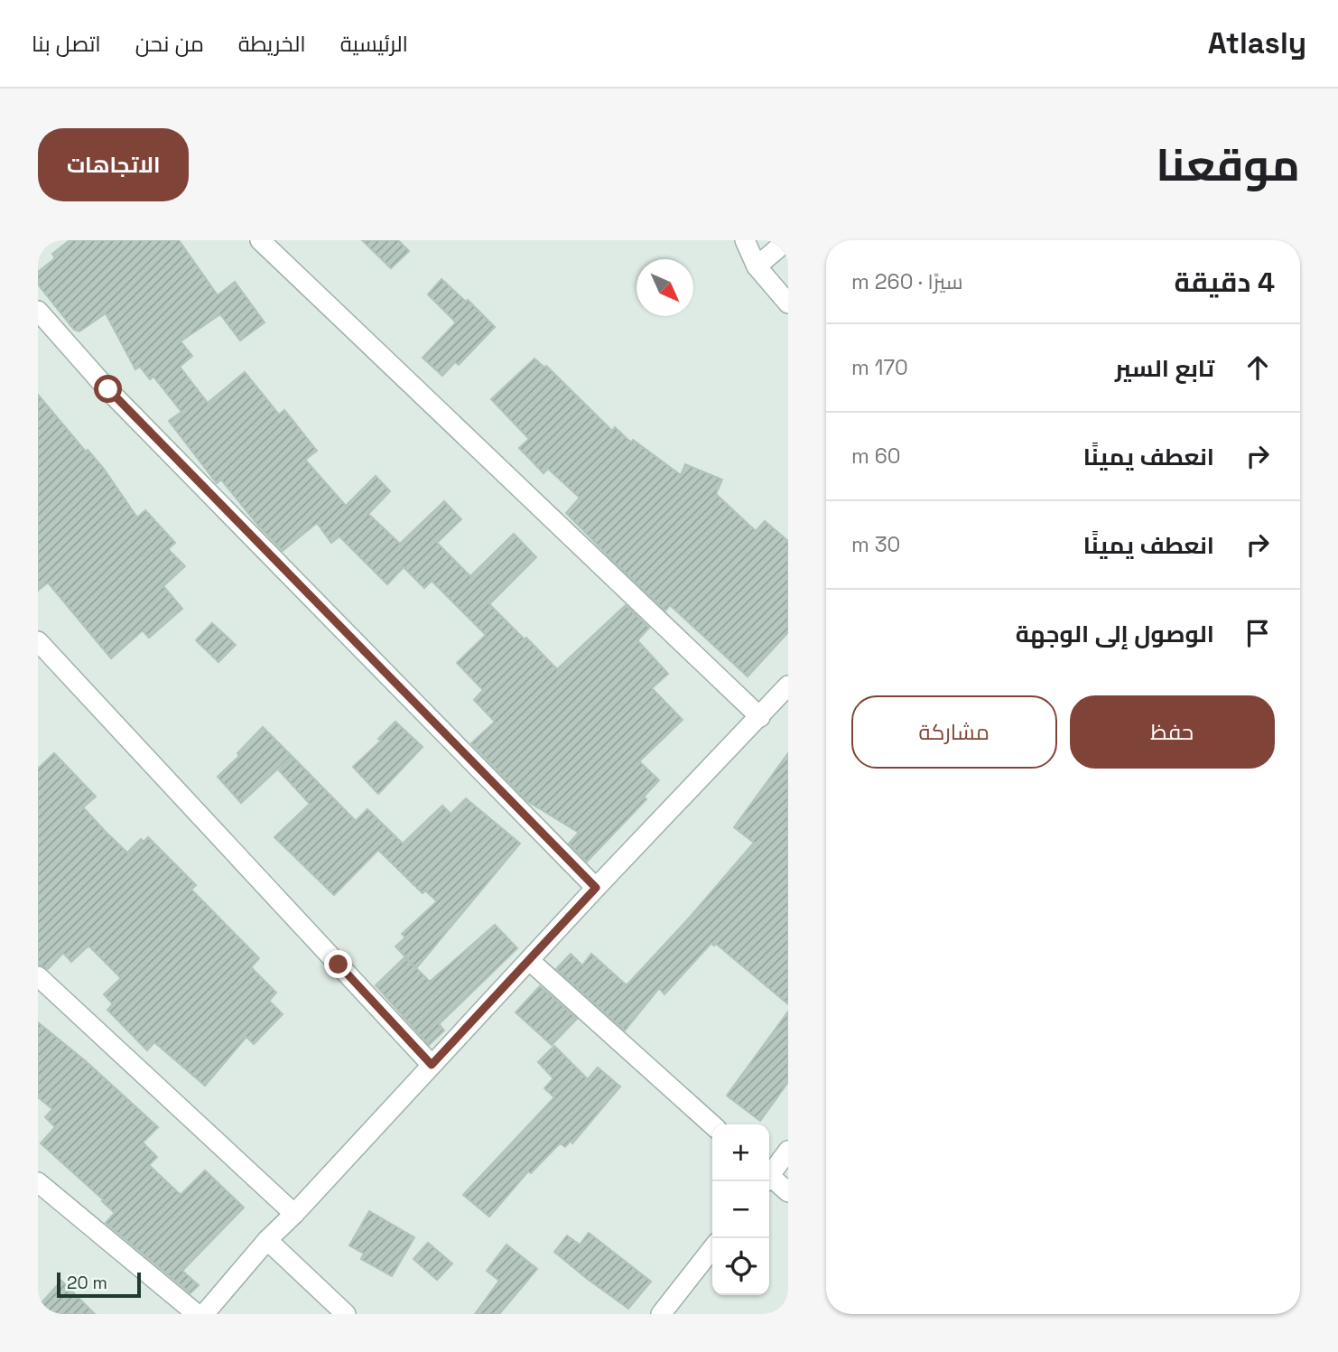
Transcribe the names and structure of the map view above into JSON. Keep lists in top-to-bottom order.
{
  "scale_bar": "20 m",
  "north": "bottom right",
  "page": {
    "header": "Atlasly",
    "nav": [
      "الرئيسية",
      "الخريطة",
      "من نحن",
      "اتصل بنا"
    ],
    "title": "موقعنا",
    "buttons": [
      "الاتجاهات",
      ["حفظ", "مشاركة"]
    ],
    "heading": ["4 دقيقة", "سيرًا · 260 m"],
    "list": [
      ["تابع السير", "170 m"],
      ["انعطف يمينًا", "60 m"],
      ["انعطف يمينًا", "30 m"],
      "الوصول إلى الوجهة"
    ],
    "map_buttons": ["+", "−"],
    "scale": "20 m"
  }
}
